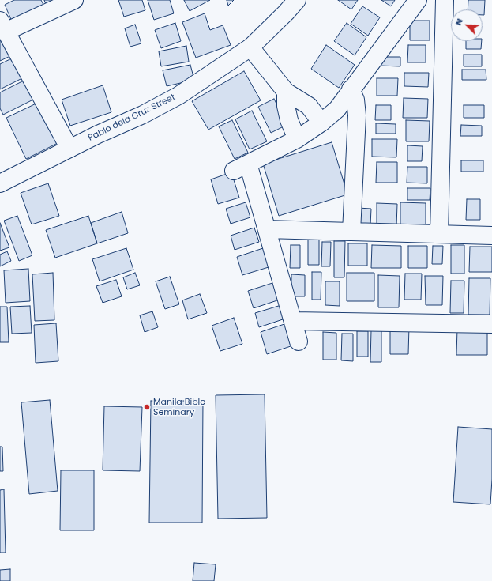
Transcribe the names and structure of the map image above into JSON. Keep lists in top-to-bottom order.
{
  "streets": {
    "street": ["Pablo dela Cruz Street"]
  },
  "places": ["Manila Bible Seminary"],
  "north": "top left"
}
